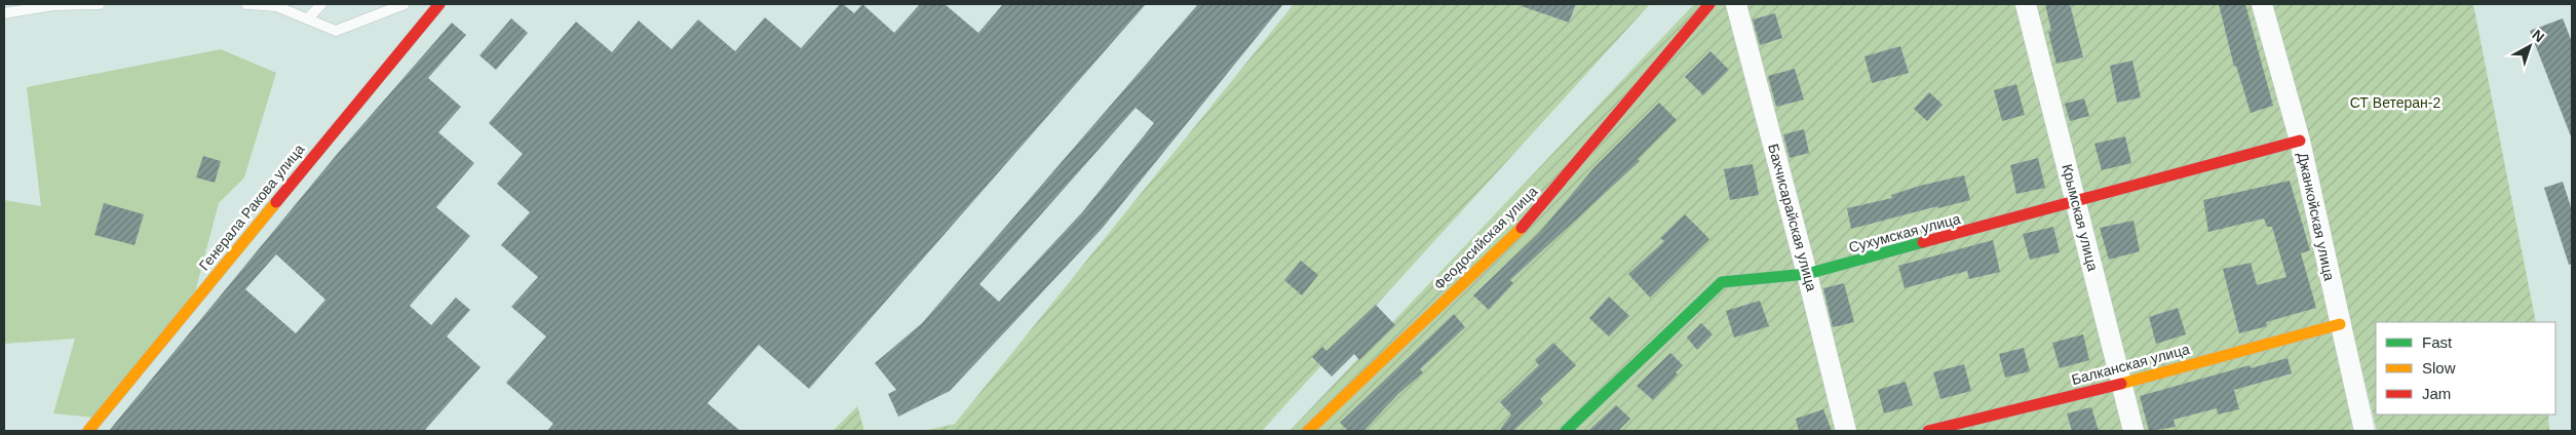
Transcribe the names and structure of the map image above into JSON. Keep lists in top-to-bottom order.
{
  "streets": {
    "street": [
      "Генерала Ракова улица",
      "Джанкойская улица",
      "Бахчисарайская улица",
      "Крымская улица",
      "Сухумская улица",
      "Феодосийская улица",
      "Балканская улица"
    ]
  },
  "crossings": [
    ["Джанкойская улица", "Сухумская улица"],
    ["Джанкойская улица", "Балканская улица"],
    ["Бахчисарайская улица", "Сухумская улица"],
    ["Крымская улица", "Сухумская улица"],
    ["Крымская улица", "Балканская улица"]
  ],
  "parks": ["СТ Ветеран-2"],
  "legend": ["Fast", "Slow", "Jam"],
  "north": "top right"
}
